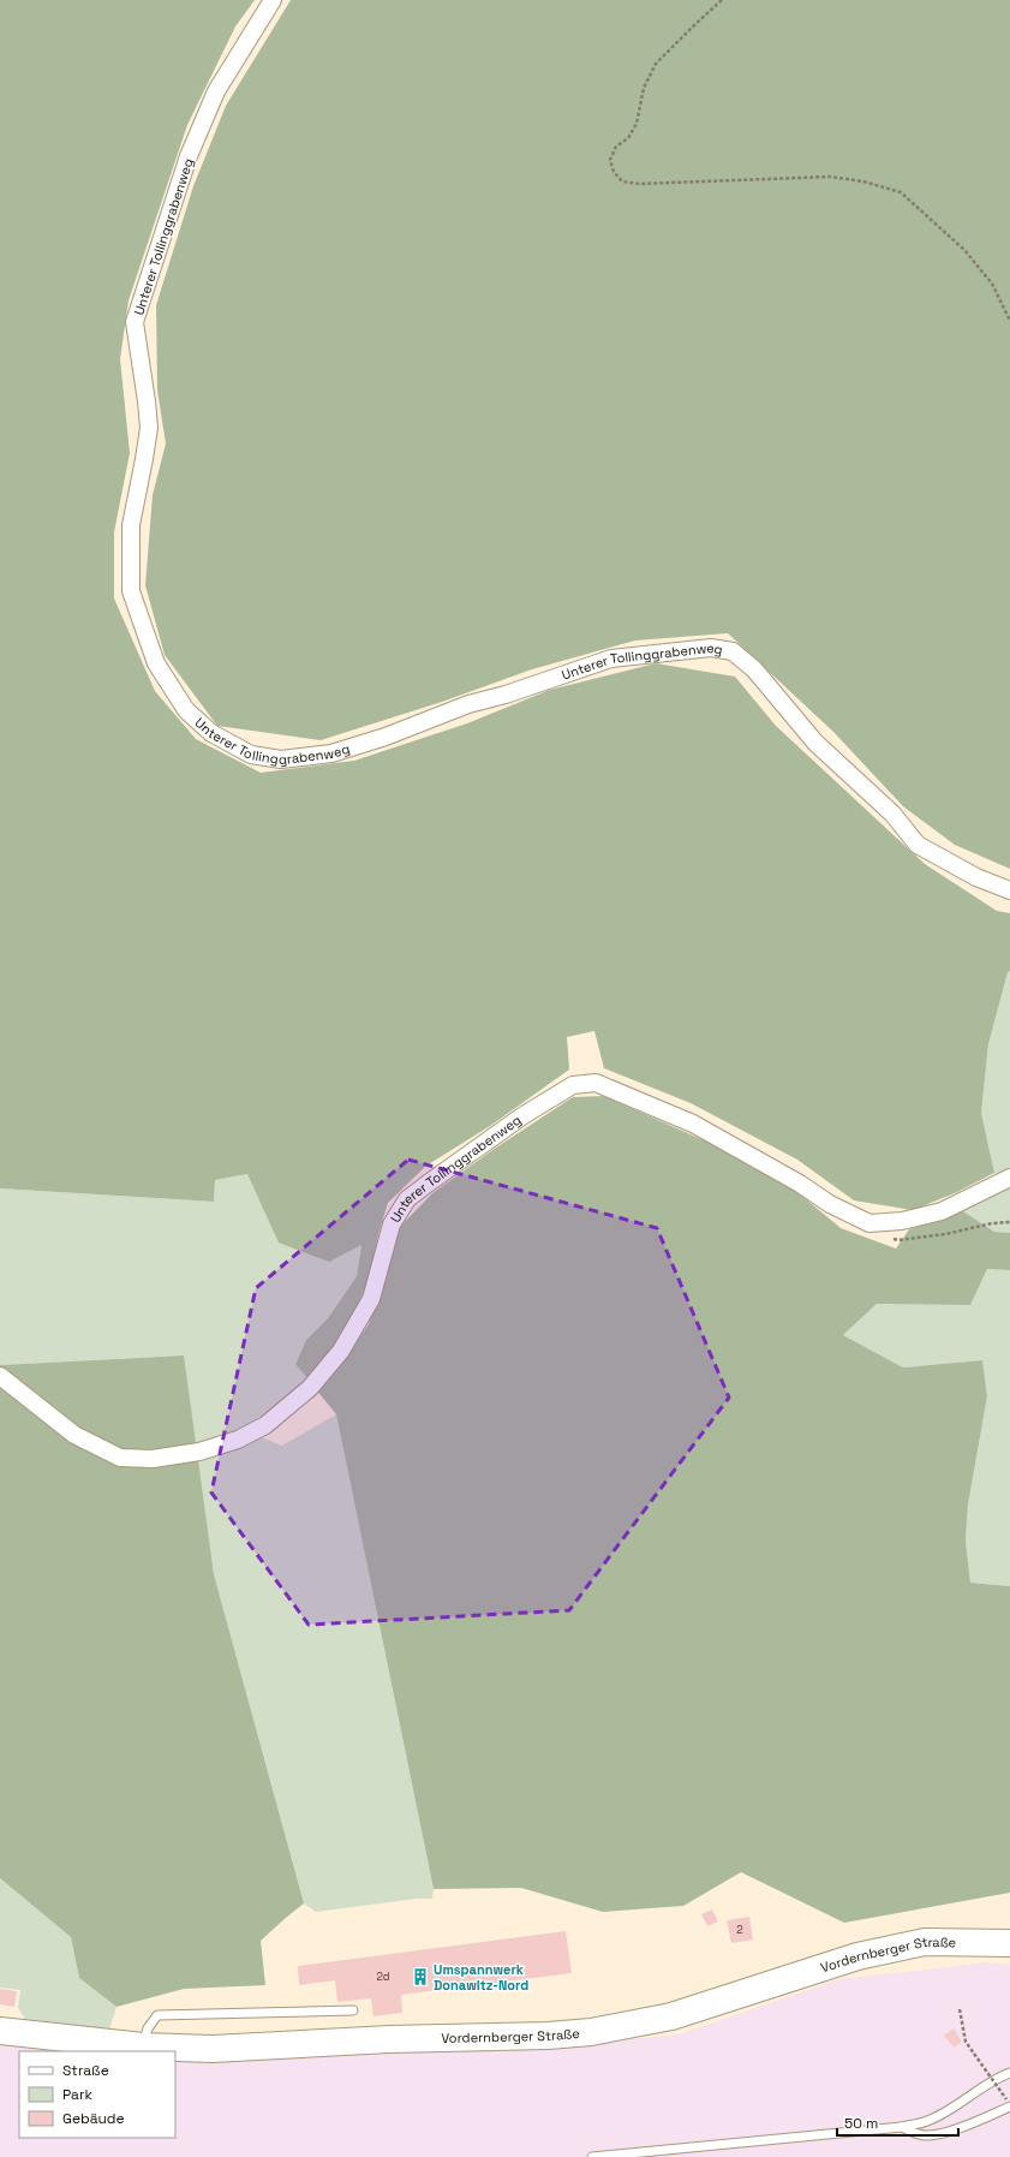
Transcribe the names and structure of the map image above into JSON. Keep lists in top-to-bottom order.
{
  "streets": {
    "main road": ["Vordernberger Straße"],
    "street": ["Unterer Tollinggrabenweg"]
  },
  "places": {
    "building": ["Umspannwerk Donawitz-Nord"]
  },
  "house_numbers": ["2", "2d"],
  "legend": ["Straße", "Park", "Gebäude"],
  "scale_bar": "50 m"
}
